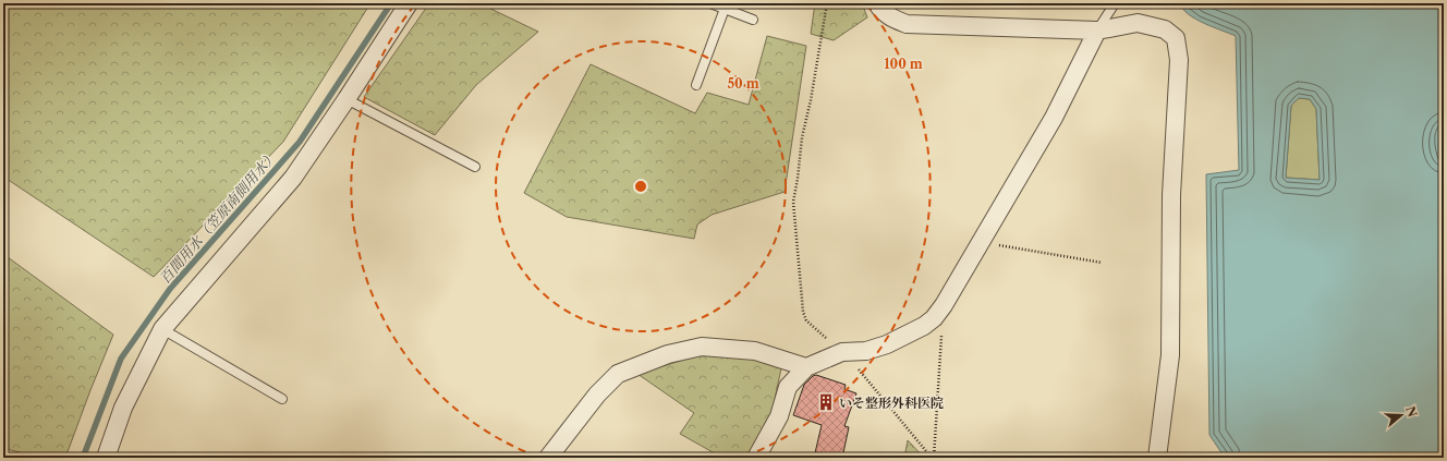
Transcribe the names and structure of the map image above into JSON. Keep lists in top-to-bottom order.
{
  "water": ["百間用水（笠原南側用水）"],
  "places": {
    "building": ["いそ整形外科医院"]
  },
  "north": "right",
  "rings": ["100 m", "50 m"]
}
